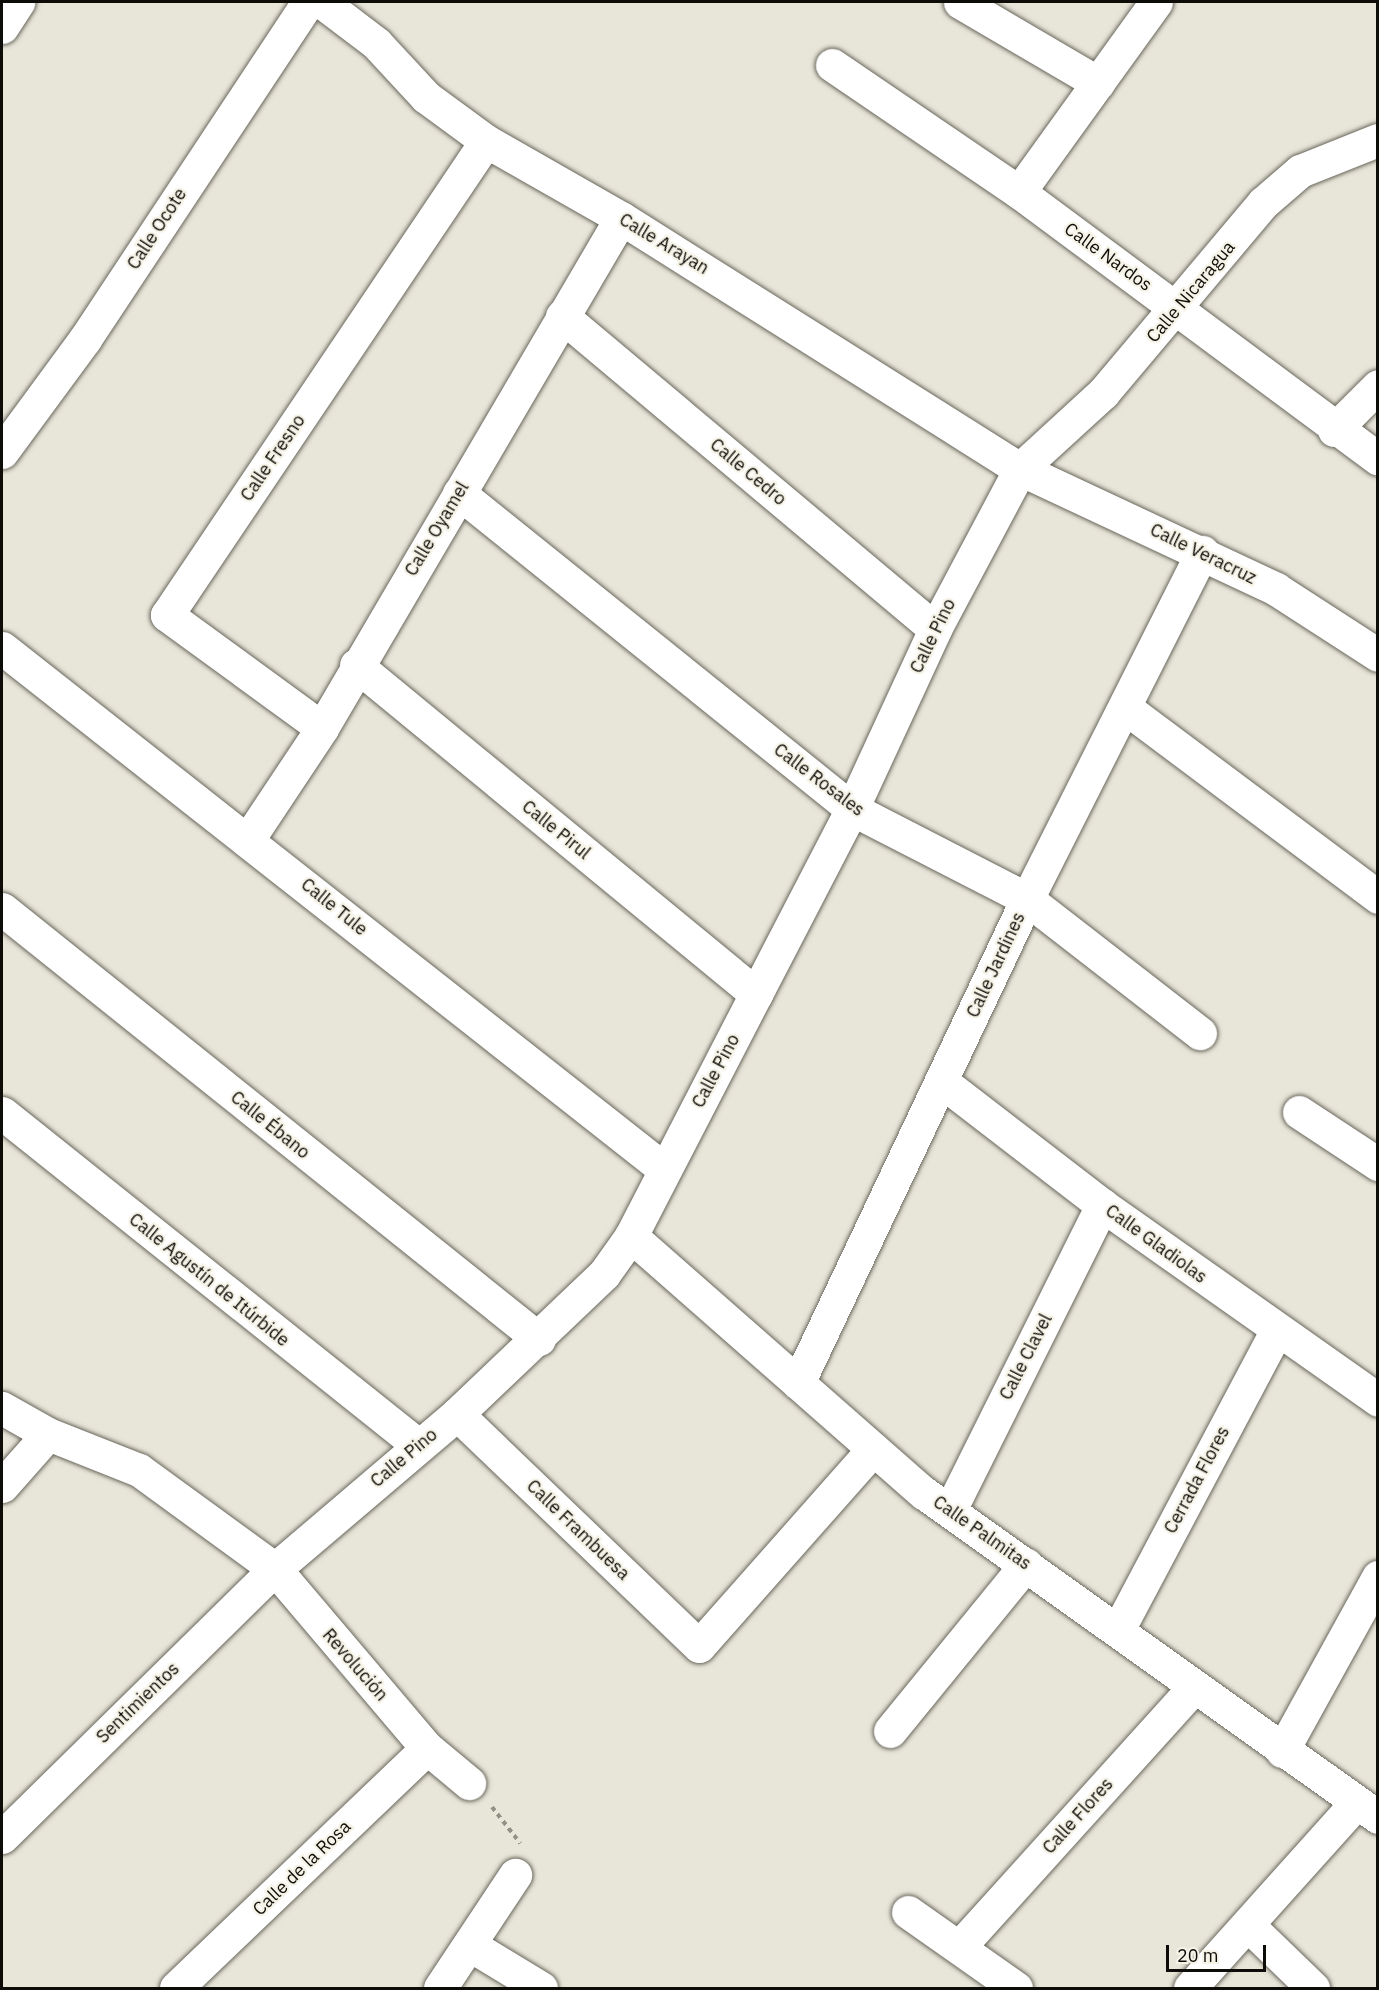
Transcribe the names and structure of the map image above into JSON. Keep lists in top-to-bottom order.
{
  "streets": {
    "street": [
      "Calle Ocote",
      "Calle Arayan",
      "Calle Nardos",
      "Calle Nicaragua",
      "Calle Fresno",
      "Calle Cedro",
      "Calle Oyamel",
      "Calle Veracruz",
      "Calle Pino",
      "Calle Rosales",
      "Calle Pirul",
      "Calle Tule",
      "Calle Jardines",
      "Calle Ébano",
      "Calle Gladiolas",
      "Calle Agustín de Itúrbide",
      "Calle Clavel",
      "Cerrada Flores",
      "Calle Frambuesa",
      "Calle Palmitas",
      "Revolución",
      "Sentimientos",
      "Calle Flores",
      "Calle de la Rosa"
    ]
  },
  "crossings": [
    ["Calle Arayan", "Calle Nicaragua"],
    ["Calle Arayan", "Calle Fresno"],
    ["Calle Arayan", "Calle Oyamel"],
    ["Calle Arayan", "Calle Veracruz"],
    ["Calle Arayan", "Calle Pino"],
    ["Calle Nardos", "Calle Nicaragua"],
    ["Calle Nicaragua", "Calle Veracruz"],
    ["Calle Nicaragua", "Calle Pino"],
    ["Calle Fresno", "Calle Oyamel"],
    ["Calle Cedro", "Calle Oyamel"],
    ["Calle Cedro", "Calle Pino"],
    ["Calle Oyamel", "Calle Rosales"],
    ["Calle Oyamel", "Calle Pirul"],
    ["Calle Oyamel", "Calle Tule"],
    ["Calle Veracruz", "Calle Pino"],
    ["Calle Veracruz", "Calle Jardines"],
    ["Calle Pino", "Calle Rosales"],
    ["Calle Pino", "Calle Pirul"],
    ["Calle Pino", "Calle Tule"],
    ["Calle Pino", "Calle Ébano"],
    ["Calle Pino", "Calle Agustín de Itúrbide"],
    ["Calle Pino", "Calle Frambuesa"],
    ["Calle Pino", "Calle Palmitas"],
    ["Calle Pino", "Revolución"],
    ["Calle Pino", "Sentimientos"],
    ["Calle Rosales", "Calle Jardines"],
    ["Calle Jardines", "Calle Gladiolas"],
    ["Calle Jardines", "Calle Palmitas"],
    ["Calle Gladiolas", "Calle Clavel"],
    ["Calle Gladiolas", "Cerrada Flores"],
    ["Calle Clavel", "Calle Palmitas"],
    ["Cerrada Flores", "Calle Palmitas"],
    ["Calle Frambuesa", "Calle Palmitas"],
    ["Calle Palmitas", "Calle Flores"],
    ["Revolución", "Sentimientos"],
    ["Revolución", "Calle de la Rosa"]
  ],
  "scale_bar": "20 m"
}
